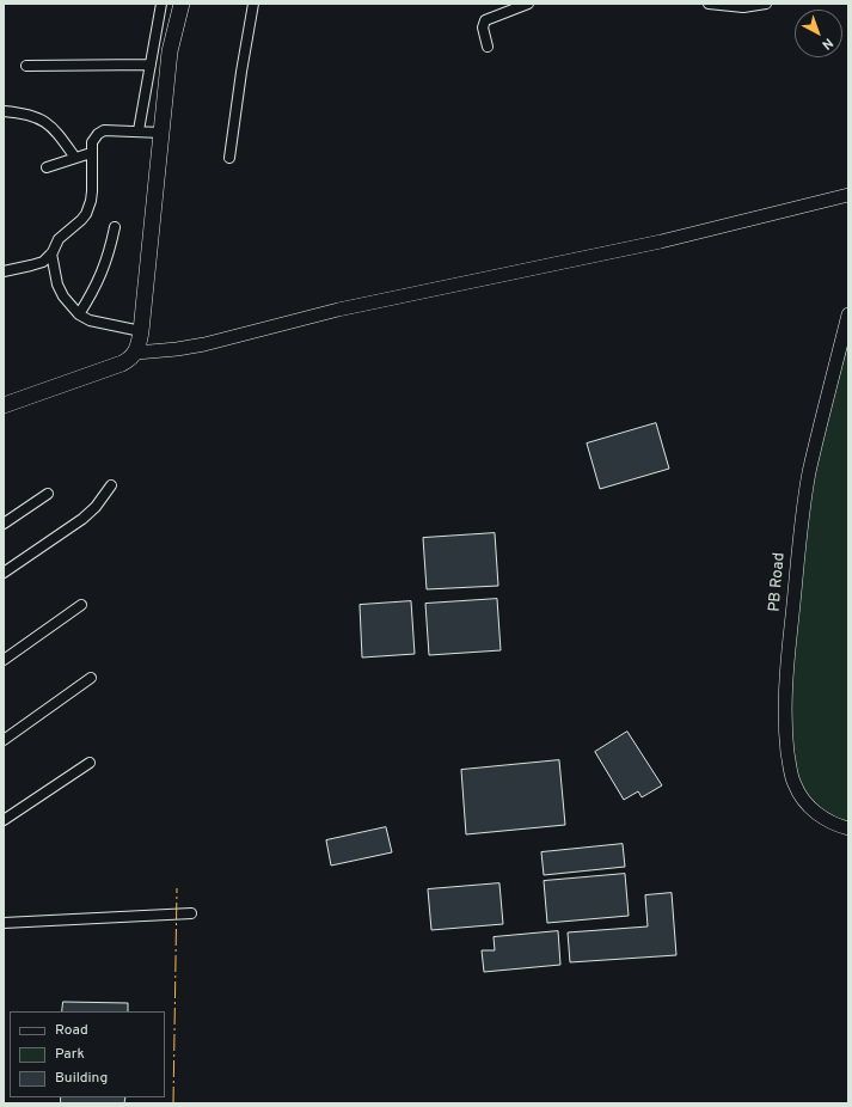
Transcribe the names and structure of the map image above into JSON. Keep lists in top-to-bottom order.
{
  "streets": {
    "street": ["PB Road"]
  },
  "legend": ["Road", "Park", "Building"],
  "north": "bottom right"
}
